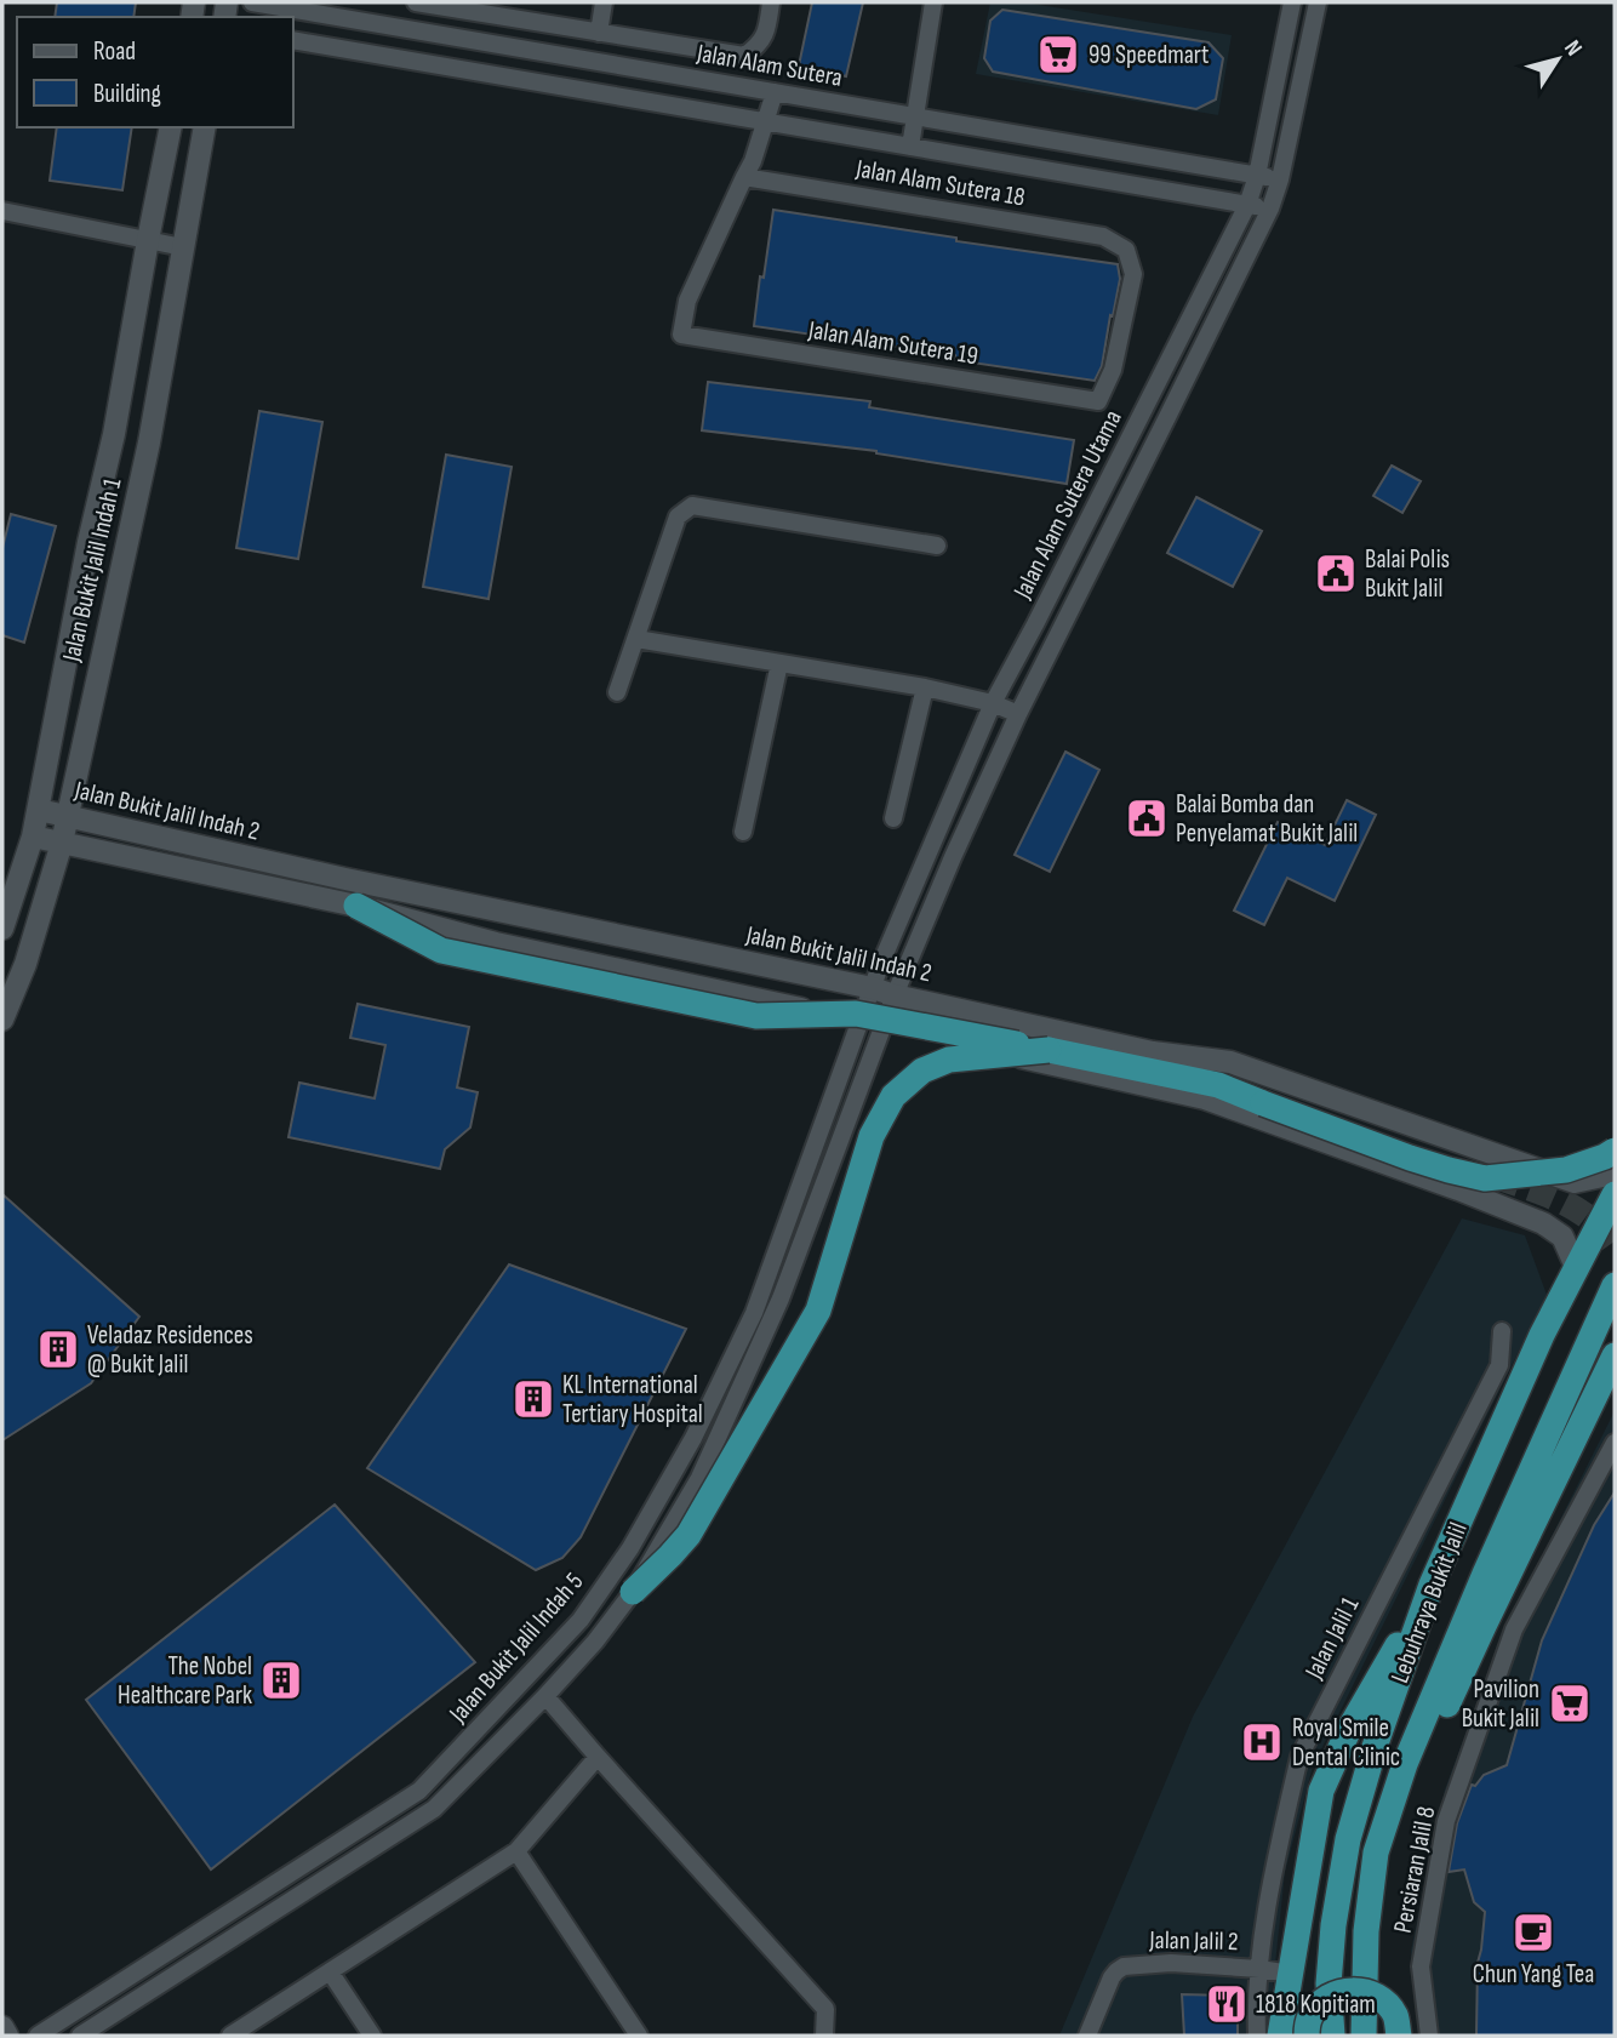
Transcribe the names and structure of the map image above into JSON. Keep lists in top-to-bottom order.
{
  "streets": {
    "highway": ["Lebuhraya Bukit Jalil"],
    "street": [
      "Jalan Alam Sutera",
      "Jalan Alam Sutera 18",
      "Jalan Alam Sutera 19",
      "Jalan Alam Sutera Utama",
      "Jalan Bukit Jalil Indah 1",
      "Jalan Bukit Jalil Indah 2",
      "Jalan Jalil 1",
      "Jalan Bukit Jalil Indah 5",
      "Persiaran Jalil 8",
      "Jalan Jalil 2"
    ]
  },
  "crossings": [
    ["Jalan Alam Sutera", "Jalan Alam Sutera Utama"],
    ["Jalan Alam Sutera 18", "Jalan Alam Sutera 19"],
    ["Jalan Alam Sutera Utama", "Jalan Bukit Jalil Indah 2"],
    ["Jalan Alam Sutera Utama", "Jalan Bukit Jalil Indah 5"],
    ["Jalan Bukit Jalil Indah 1", "Jalan Bukit Jalil Indah 2"],
    ["Jalan Bukit Jalil Indah 2", "Lebuhraya Bukit Jalil"],
    ["Jalan Bukit Jalil Indah 2", "Jalan Bukit Jalil Indah 5"],
    ["Jalan Jalil 1", "Jalan Jalil 2"]
  ],
  "places": {
    "supermarket": ["99 Speedmart", "Pavilion Bukit Jalil"],
    "public building": ["Balai Polis Bukit Jalil", "Balai Bomba dan Penyelamat Bukit Jalil"],
    "building": ["Veladaz Residences @ Bukit Jalil", "KL International Tertiary Hospital", "The Nobel Healthcare Park"],
    "hospital": ["Royal Smile Dental Clinic"],
    "cafe": ["Chun Yang Tea"],
    "restaurant": ["1818 Kopitiam"]
  },
  "legend": ["Road", "Building"],
  "north": "top right"
}
